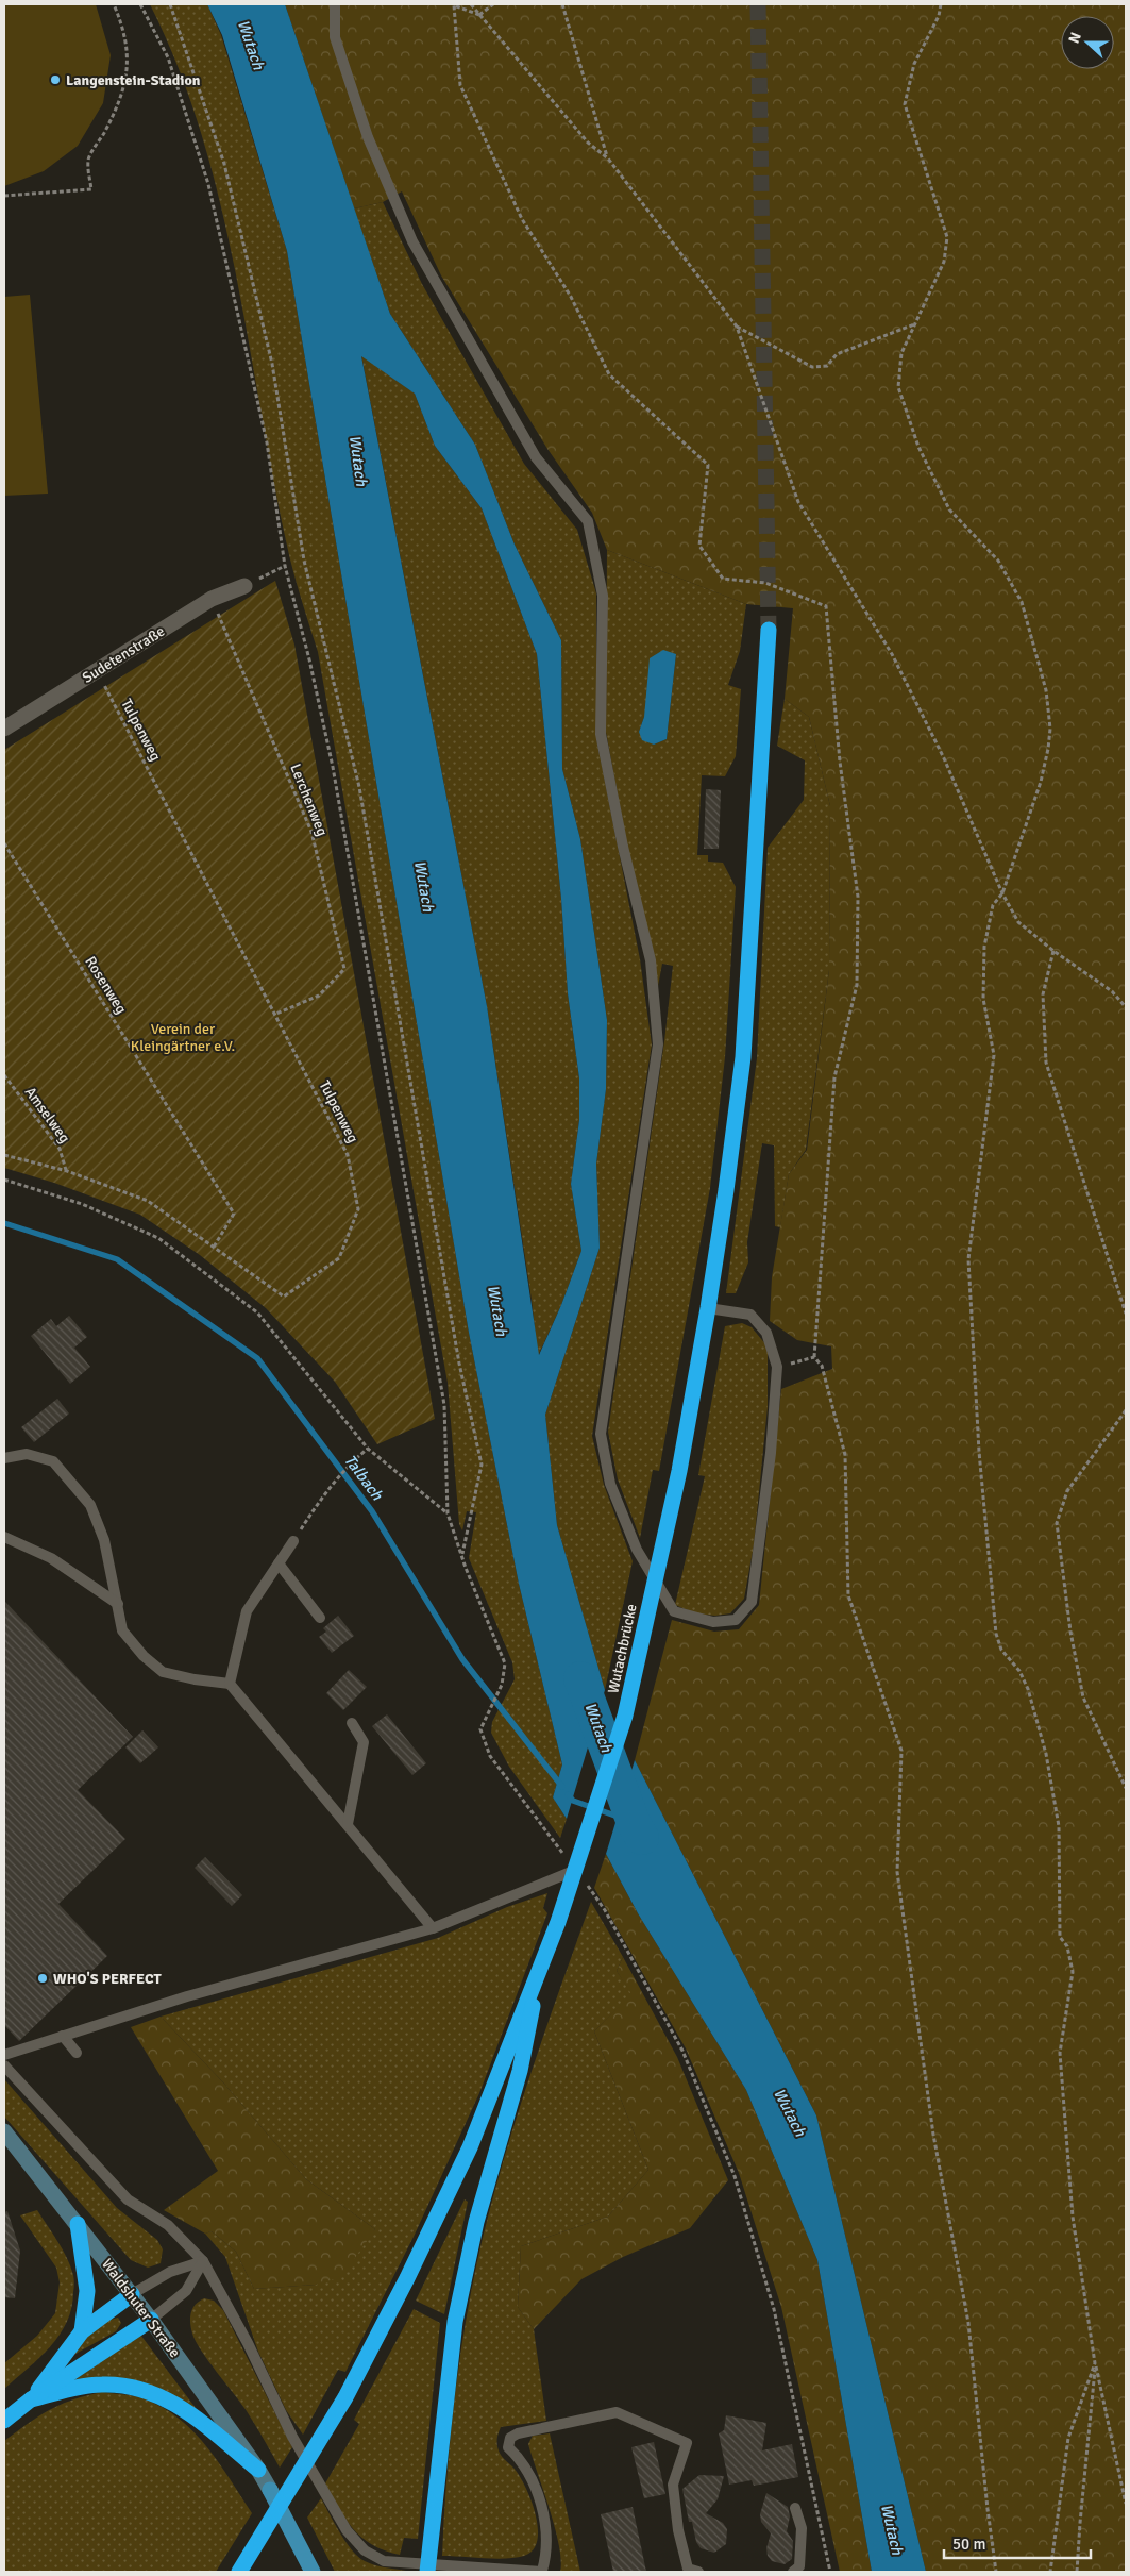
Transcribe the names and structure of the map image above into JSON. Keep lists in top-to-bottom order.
{
  "streets": {
    "highway": ["Wutachbrücke"],
    "main road": ["Waldshuter Straße"],
    "street": ["Sudetenstraße"],
    "path": [
      "Tulpenweg",
      "Lerchenweg",
      "Rosenweg",
      "Amselweg"
    ]
  },
  "crossings": [
    ["Sudetenstraße", "Tulpenweg"],
    ["Sudetenstraße", "Lerchenweg"],
    ["Tulpenweg", "Lerchenweg"],
    ["Tulpenweg", "Rosenweg"],
    ["Tulpenweg", "Amselweg"]
  ],
  "water": ["Wutach", "Talbach"],
  "parks": ["Verein der Kleingärtner e.V."],
  "places": ["Langenstein-Stadion", "WHO'S PERFECT"],
  "scale_bar": "50 m",
  "north": "left"
}
